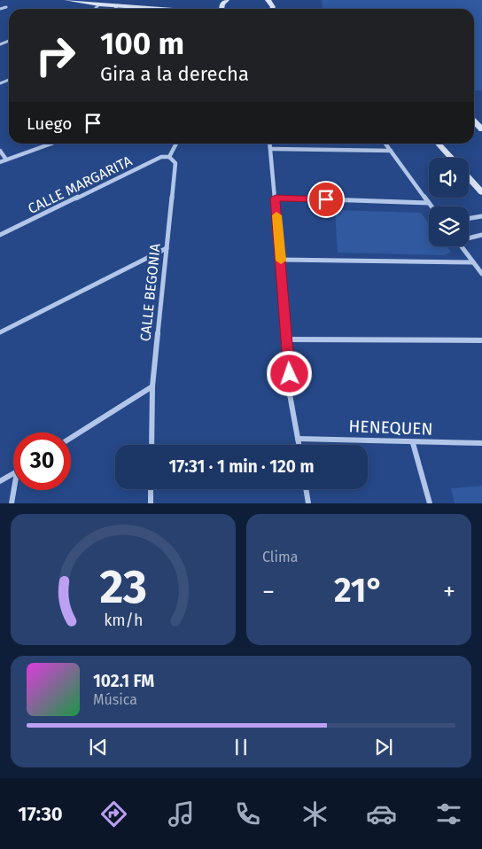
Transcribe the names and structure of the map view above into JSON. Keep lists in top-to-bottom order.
{
  "streets": {
    "street": ["CALLE MARGARITA", "CALLE BEGONIA", "HENEQUEN"]
  },
  "crossings": [
    ["CALLE MARGARITA", "CALLE BEGONIA"]
  ],
  "page": {
    "turn": ["100 m", "Gira a la derecha"],
    "then": "Luego",
    "limit": "30",
    "trip": "17:31 · 1 min · 120 m",
    "tile": "Clima",
    "heat": ["−", "21°", "+"],
    "song": ["102.1 FM", "Música"],
    "tabs": "17:30",
    "gauge": ["23", "km/h"]
  }
}
